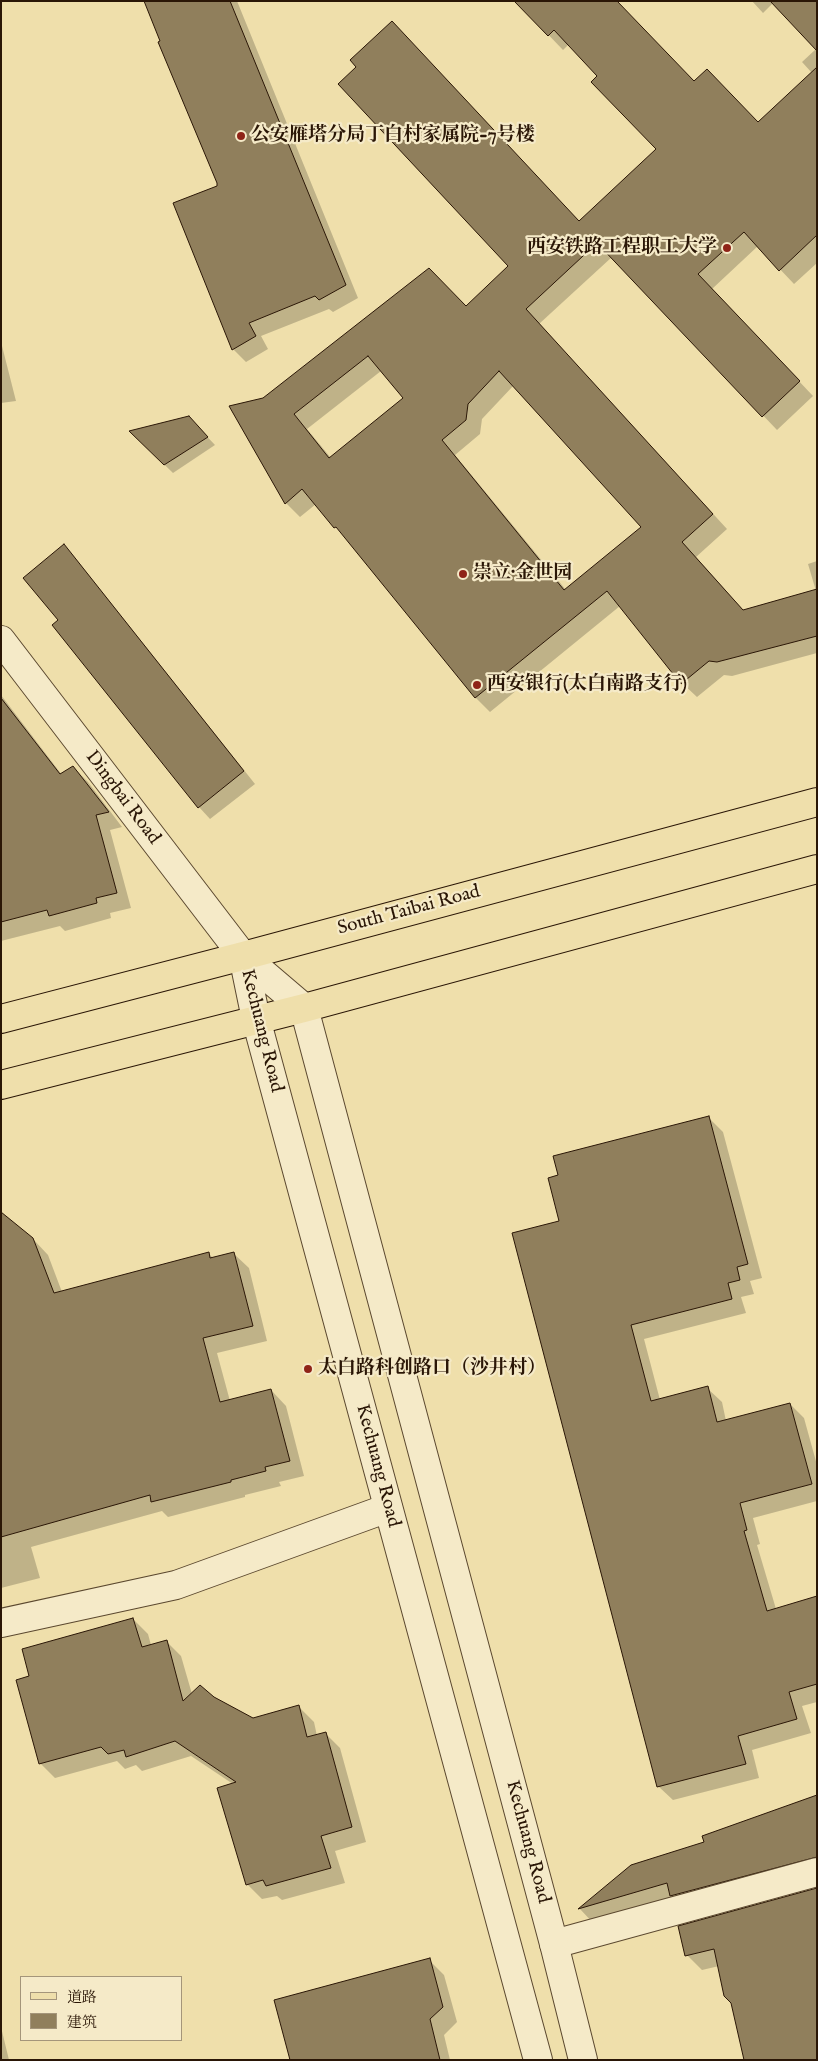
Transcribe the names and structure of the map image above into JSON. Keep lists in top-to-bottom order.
{
  "streets": {
    "main road": ["South Taibai Road"],
    "street": ["Dingbai Road", "Kechuang Road"]
  },
  "crossings": [
    ["Dingbai Road", "South Taibai Road"],
    ["Dingbai Road", "Kechuang Road"],
    ["South Taibai Road", "Kechuang Road"]
  ],
  "places": [
    "公安雁塔分局丁白村家属院-7号楼",
    "西安铁路工程职工大学",
    "崇立·金世园",
    "西安银行(太白南路支行)",
    "太白路科创路口（沙井村）"
  ],
  "legend": ["道路", "建筑"]
}
